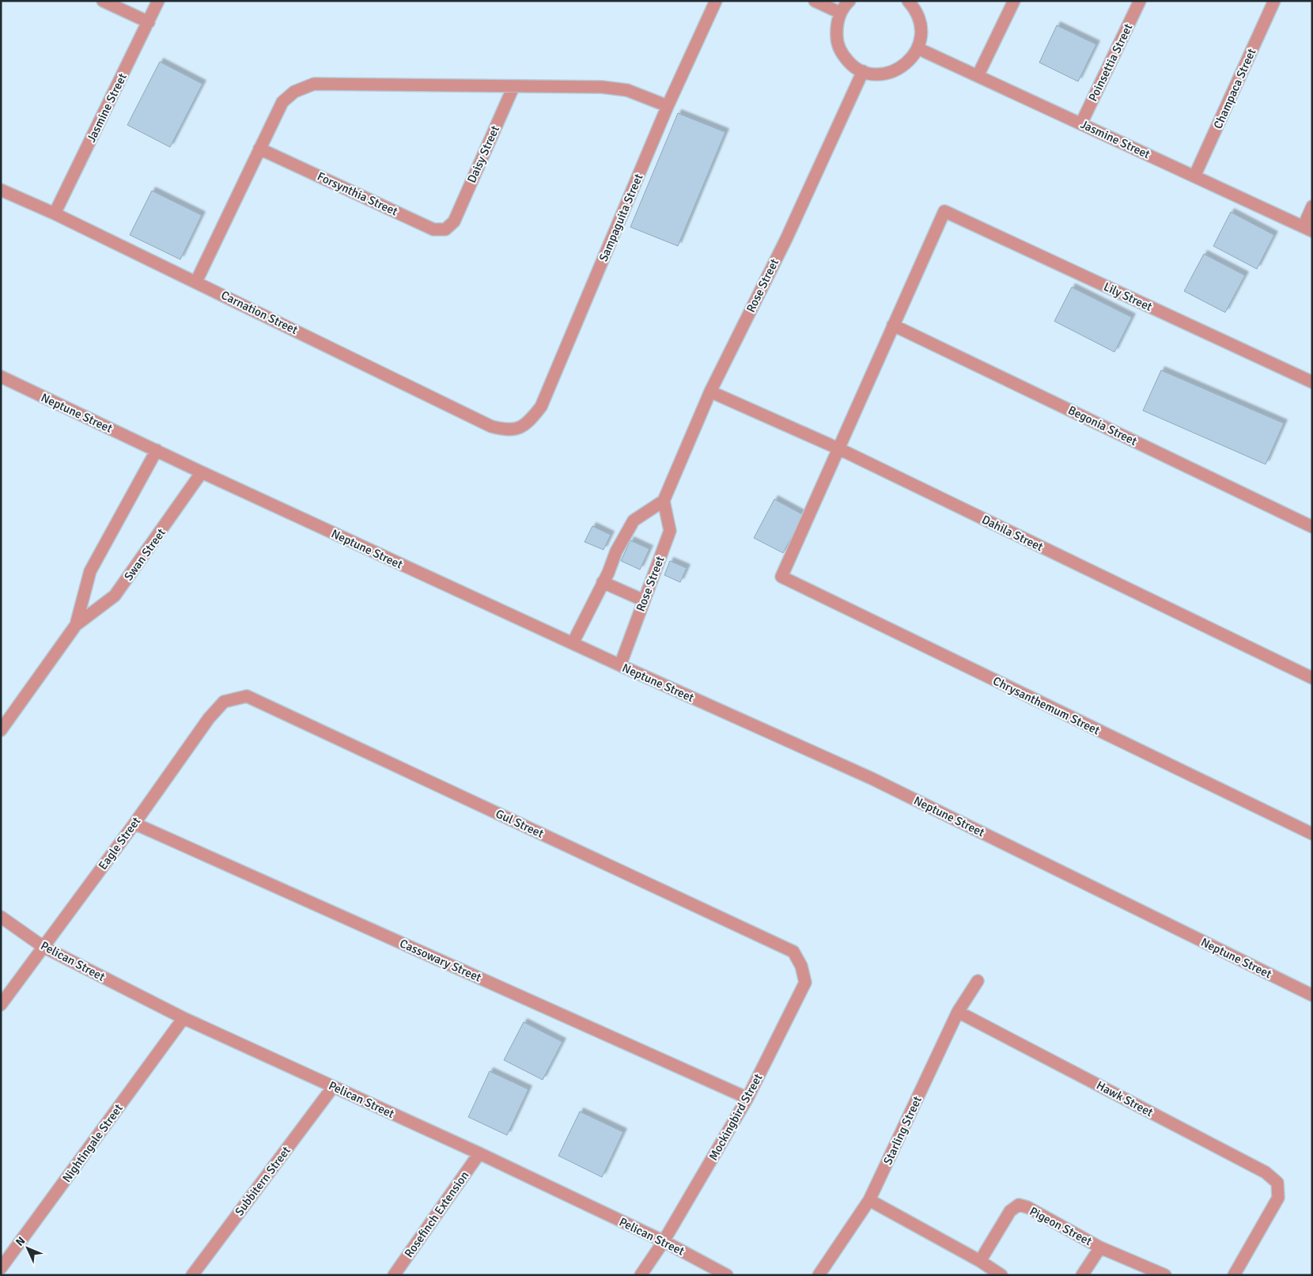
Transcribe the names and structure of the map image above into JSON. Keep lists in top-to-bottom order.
{
  "streets": {
    "street": [
      "Poinsettia Street",
      "Champaca Street",
      "Jasmine Street",
      "Daisy Street",
      "Forsynthia Street",
      "Sampaguita Street",
      "Rose Street",
      "Lily Street",
      "Carnation Street",
      "Neptune Street",
      "Begonia Street",
      "Dahila Street",
      "Swan Street",
      "Chrysanthemum Street",
      "Gul Street",
      "Eagle Street",
      "Cassowary Street",
      "Pelican Street",
      "Hawk Street",
      "Mockingbird Street",
      "Starling Street",
      "Nightingale Street",
      "Subbitern Street",
      "Rosefinch Extension",
      "Pigeon Street"
    ]
  },
  "crossings": [
    ["Poinsettia Street", "Jasmine Street"],
    ["Champaca Street", "Jasmine Street"],
    ["Jasmine Street", "Carnation Street"],
    ["Daisy Street", "Forsynthia Street"],
    ["Sampaguita Street", "Carnation Street"],
    ["Rose Street", "Neptune Street"],
    ["Rose Street", "Dahila Street"],
    ["Lily Street", "Begonia Street"],
    ["Neptune Street", "Swan Street"],
    ["Dahila Street", "Chrysanthemum Street"],
    ["Gul Street", "Eagle Street"],
    ["Gul Street", "Mockingbird Street"],
    ["Eagle Street", "Cassowary Street"],
    ["Eagle Street", "Pelican Street"],
    ["Cassowary Street", "Mockingbird Street"],
    ["Pelican Street", "Mockingbird Street"],
    ["Pelican Street", "Nightingale Street"],
    ["Pelican Street", "Subbitern Street"],
    ["Pelican Street", "Rosefinch Extension"],
    ["Hawk Street", "Starling Street"]
  ],
  "north": "top left"
}
